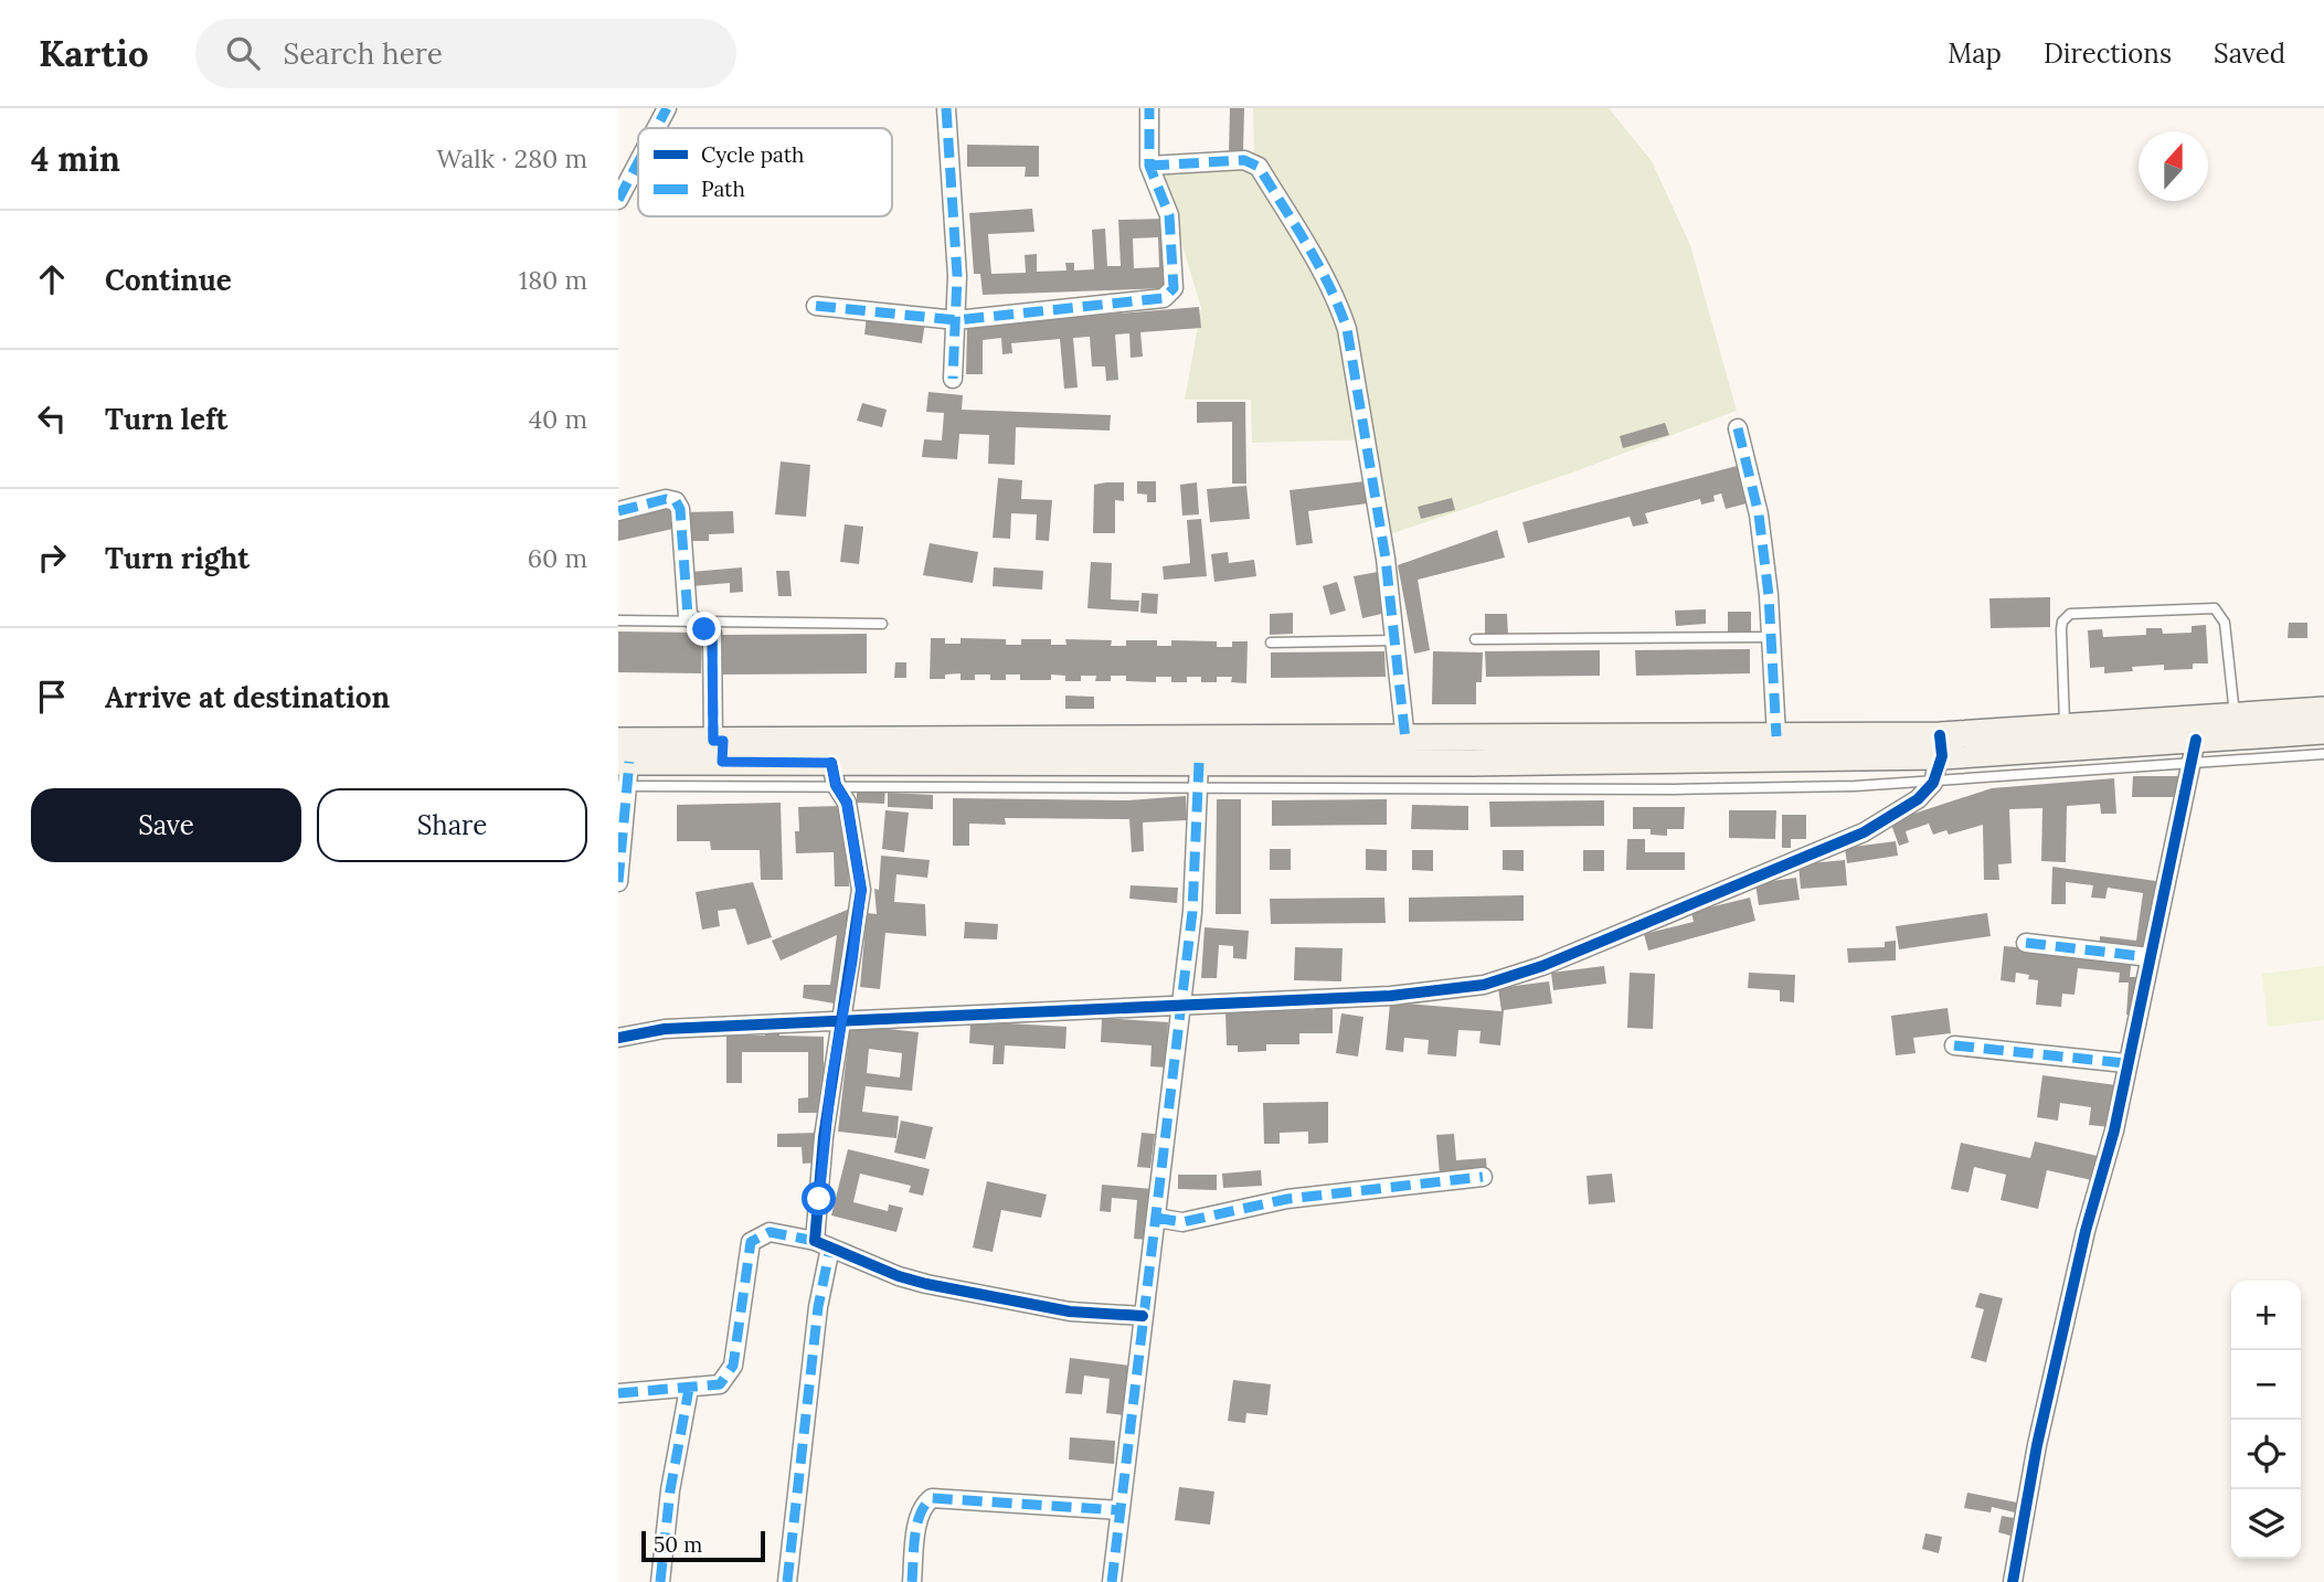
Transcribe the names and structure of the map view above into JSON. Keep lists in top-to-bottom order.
{
  "legend": ["Cycle path", "Path"],
  "scale_bar": "50 m",
  "north": "top",
  "page": {
    "header": "Kartio",
    "search": "Search here",
    "nav": ["Map", "Directions", "Saved"],
    "heading": ["4 min", "Walk · 280 m"],
    "list": [
      ["Continue", "180 m"],
      ["Turn left", "40 m"],
      ["Turn right", "60 m"],
      "Arrive at destination"
    ],
    "buttons": ["Save", "Share"],
    "map_buttons": ["+", "−"],
    "scale": "50 m"
  }
}
